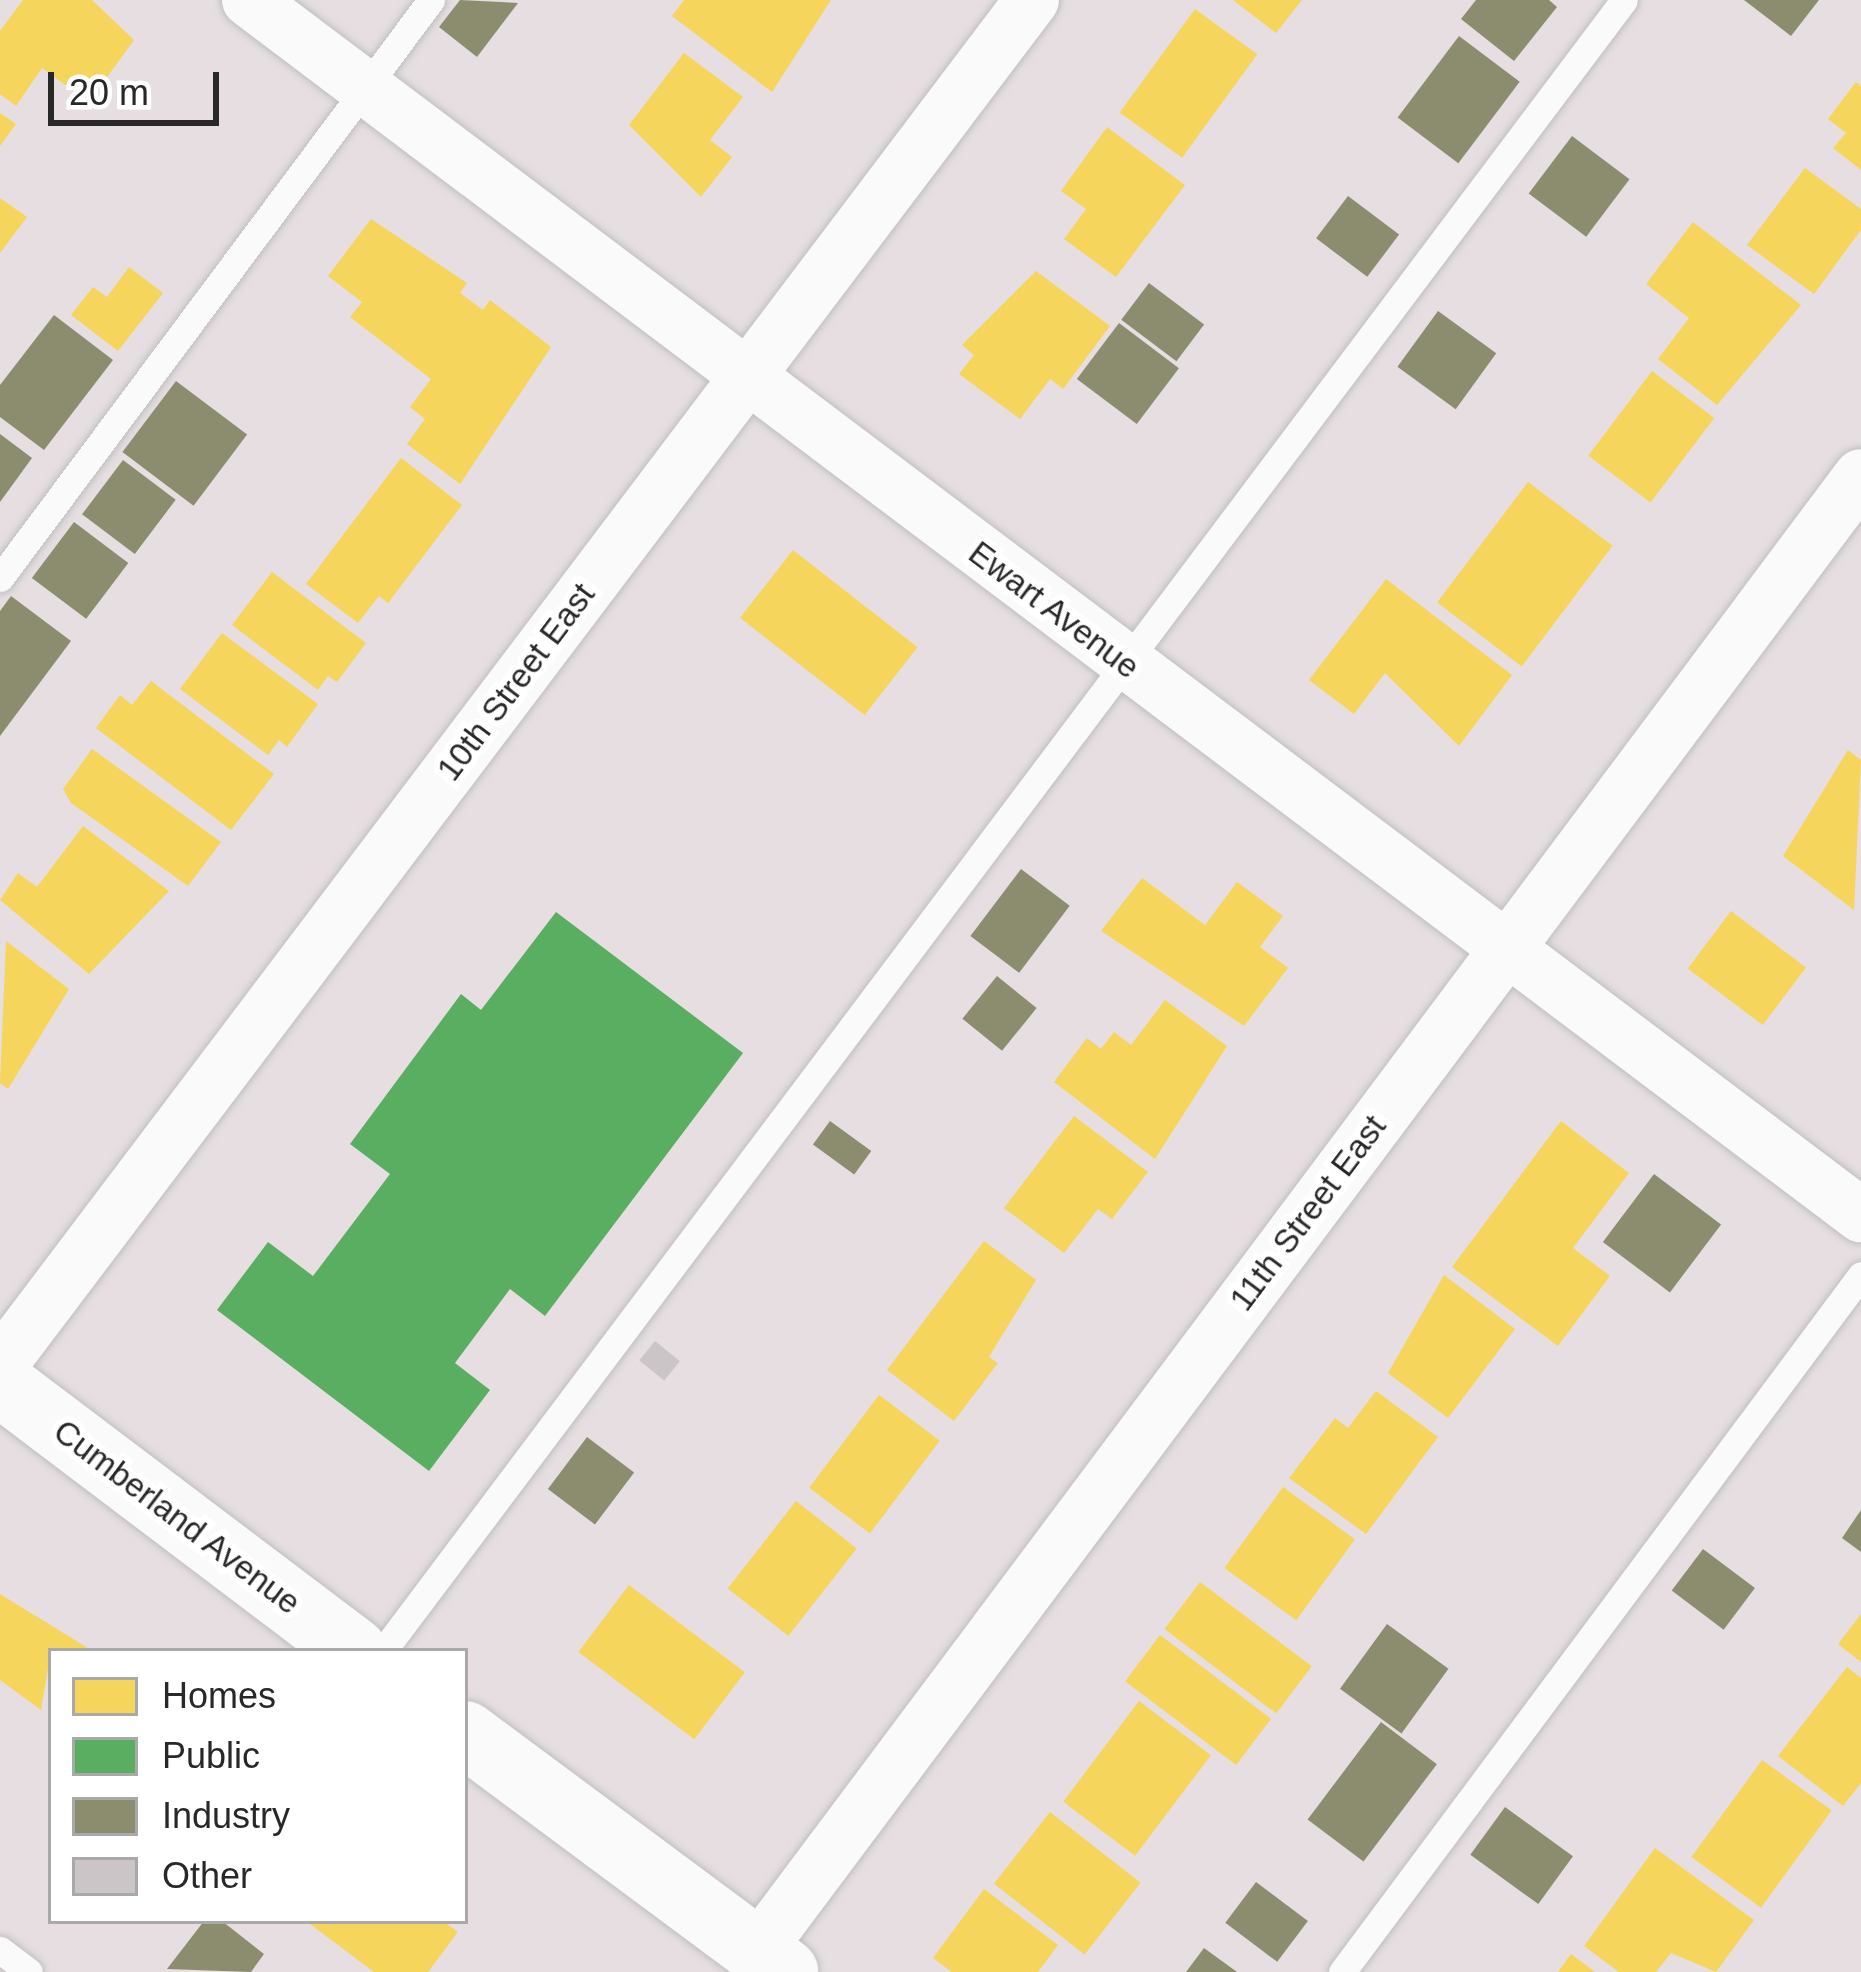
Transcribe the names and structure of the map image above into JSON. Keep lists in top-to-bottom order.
{
  "streets": {
    "main road": ["Cumberland Avenue"],
    "street": ["Ewart Avenue", "10th Street East", "11th Street East"]
  },
  "crossings": [
    ["Ewart Avenue", "10th Street East"],
    ["Ewart Avenue", "11th Street East"]
  ],
  "legend": [
    "Homes",
    "Public",
    "Industry",
    "Other"
  ],
  "scale_bar": "20 m"
}
